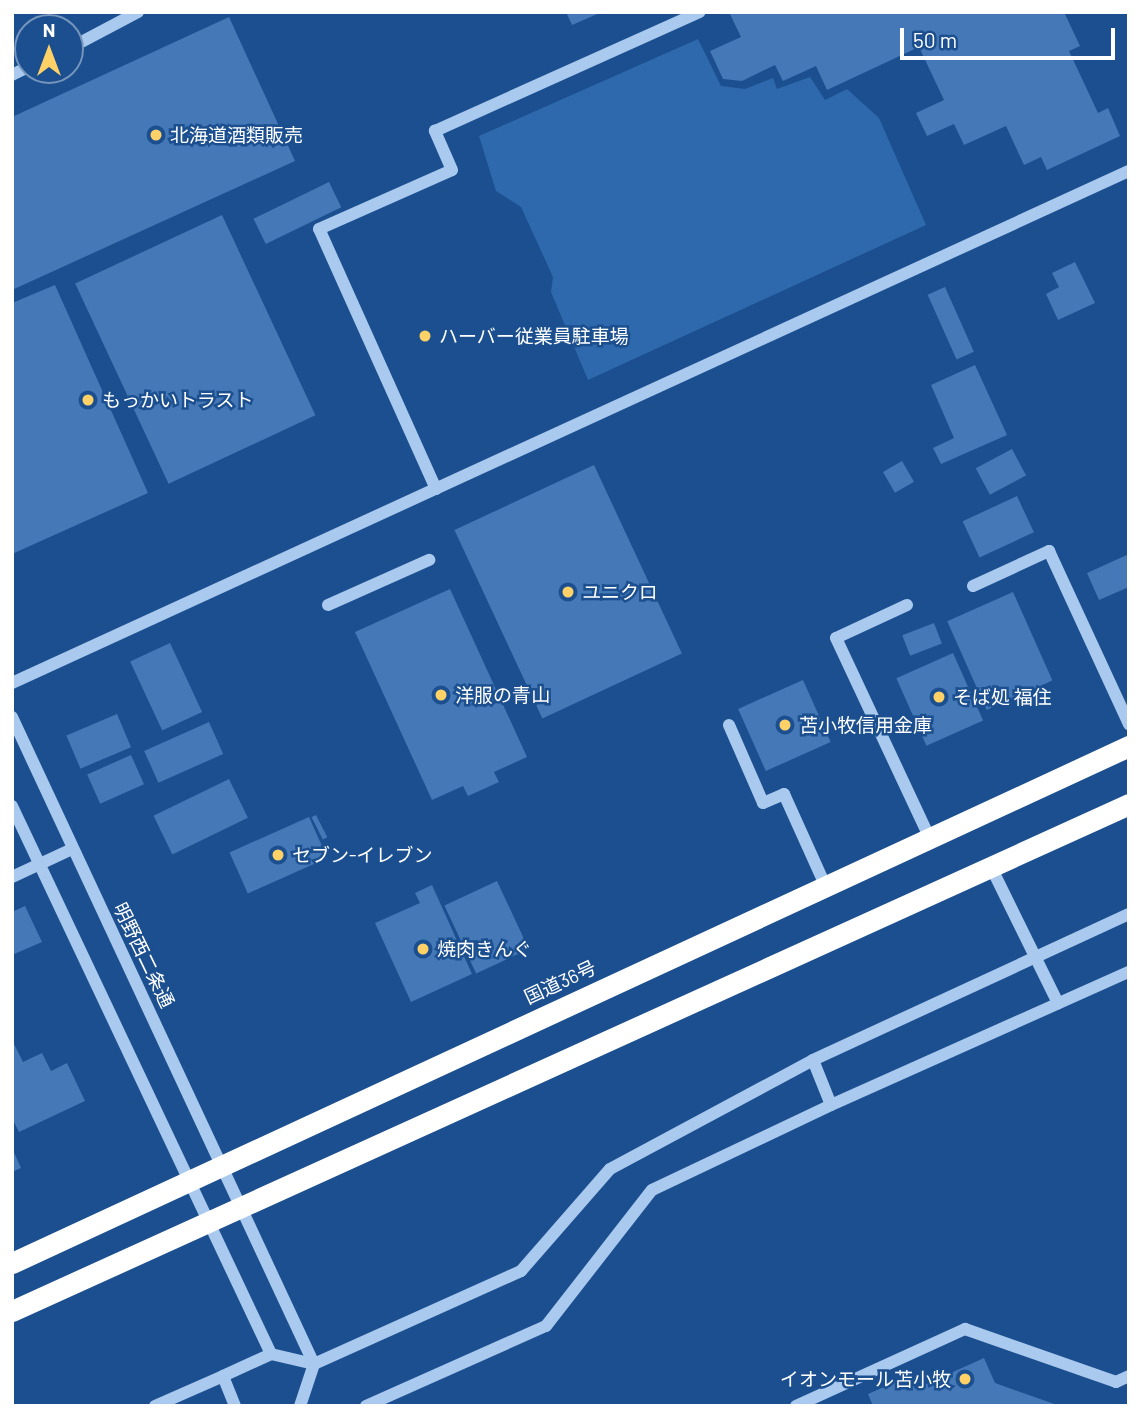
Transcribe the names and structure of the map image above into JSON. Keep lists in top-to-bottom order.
{
  "streets": {
    "highway": ["国道36号"],
    "street": ["明野西二条通"]
  },
  "crossings": [
    ["明野西二条通", "国道36号"]
  ],
  "places": [
    "北海道酒類販売",
    "ハーバー従業員駐車場",
    "もっかいトラスト",
    "ユニクロ",
    "洋服の青山",
    "そば処 福住",
    "苫小牧信用金庫",
    "セブン-イレブン",
    "焼肉きんぐ",
    "イオンモール苫小牧"
  ],
  "scale_bar": "50 m",
  "north": "top"
}
